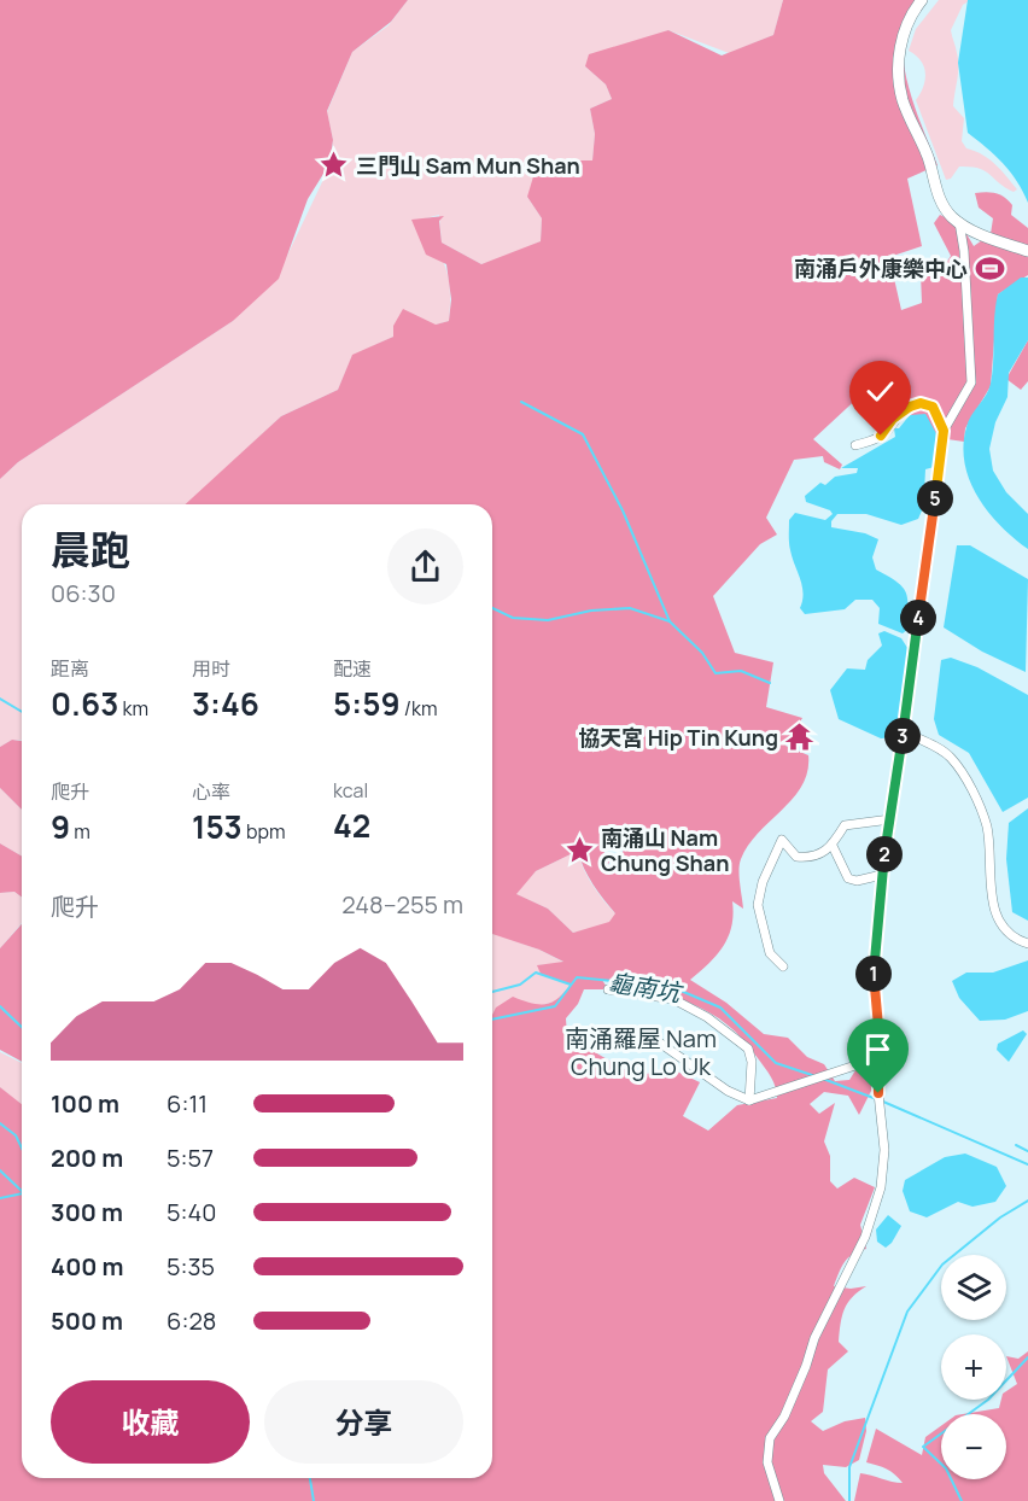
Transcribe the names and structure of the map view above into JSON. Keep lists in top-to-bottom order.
{
  "districts": ["南涌羅屋 Nam Chung Lo Uk"],
  "water": ["龜南坑"],
  "places": {
    "place": ["三門山 Sam Mun Shan", "南涌山 Nam Chung Shan"],
    "sports": ["南涌戶外康樂中心"],
    "temple": ["協天宮 Hip Tin Kung"]
  },
  "page": {
    "pins": [
      "5",
      "4",
      "3",
      "2",
      "1"
    ],
    "heading": ["晨跑", "06:30"],
    "stats": [
      ["距离", "0.63 km"],
      ["用时", "3:46"],
      ["配速", "5:59 /km"],
      ["爬升", "9 m"],
      ["心率", "153 bpm"],
      ["kcal", "42"]
    ],
    "chart": ["爬升", "248–255 m"],
    "list": [
      {
        "name": "100 m",
        "note": "6:11"
      },
      {
        "name": "200 m",
        "note": "5:57"
      },
      {
        "name": "300 m",
        "note": "5:40"
      },
      {
        "name": "400 m",
        "note": "5:35"
      },
      {
        "name": "500 m",
        "note": "6:28"
      }
    ],
    "map_buttons": ["+", "−"],
    "buttons": ["收藏", "分享"]
  }
}
